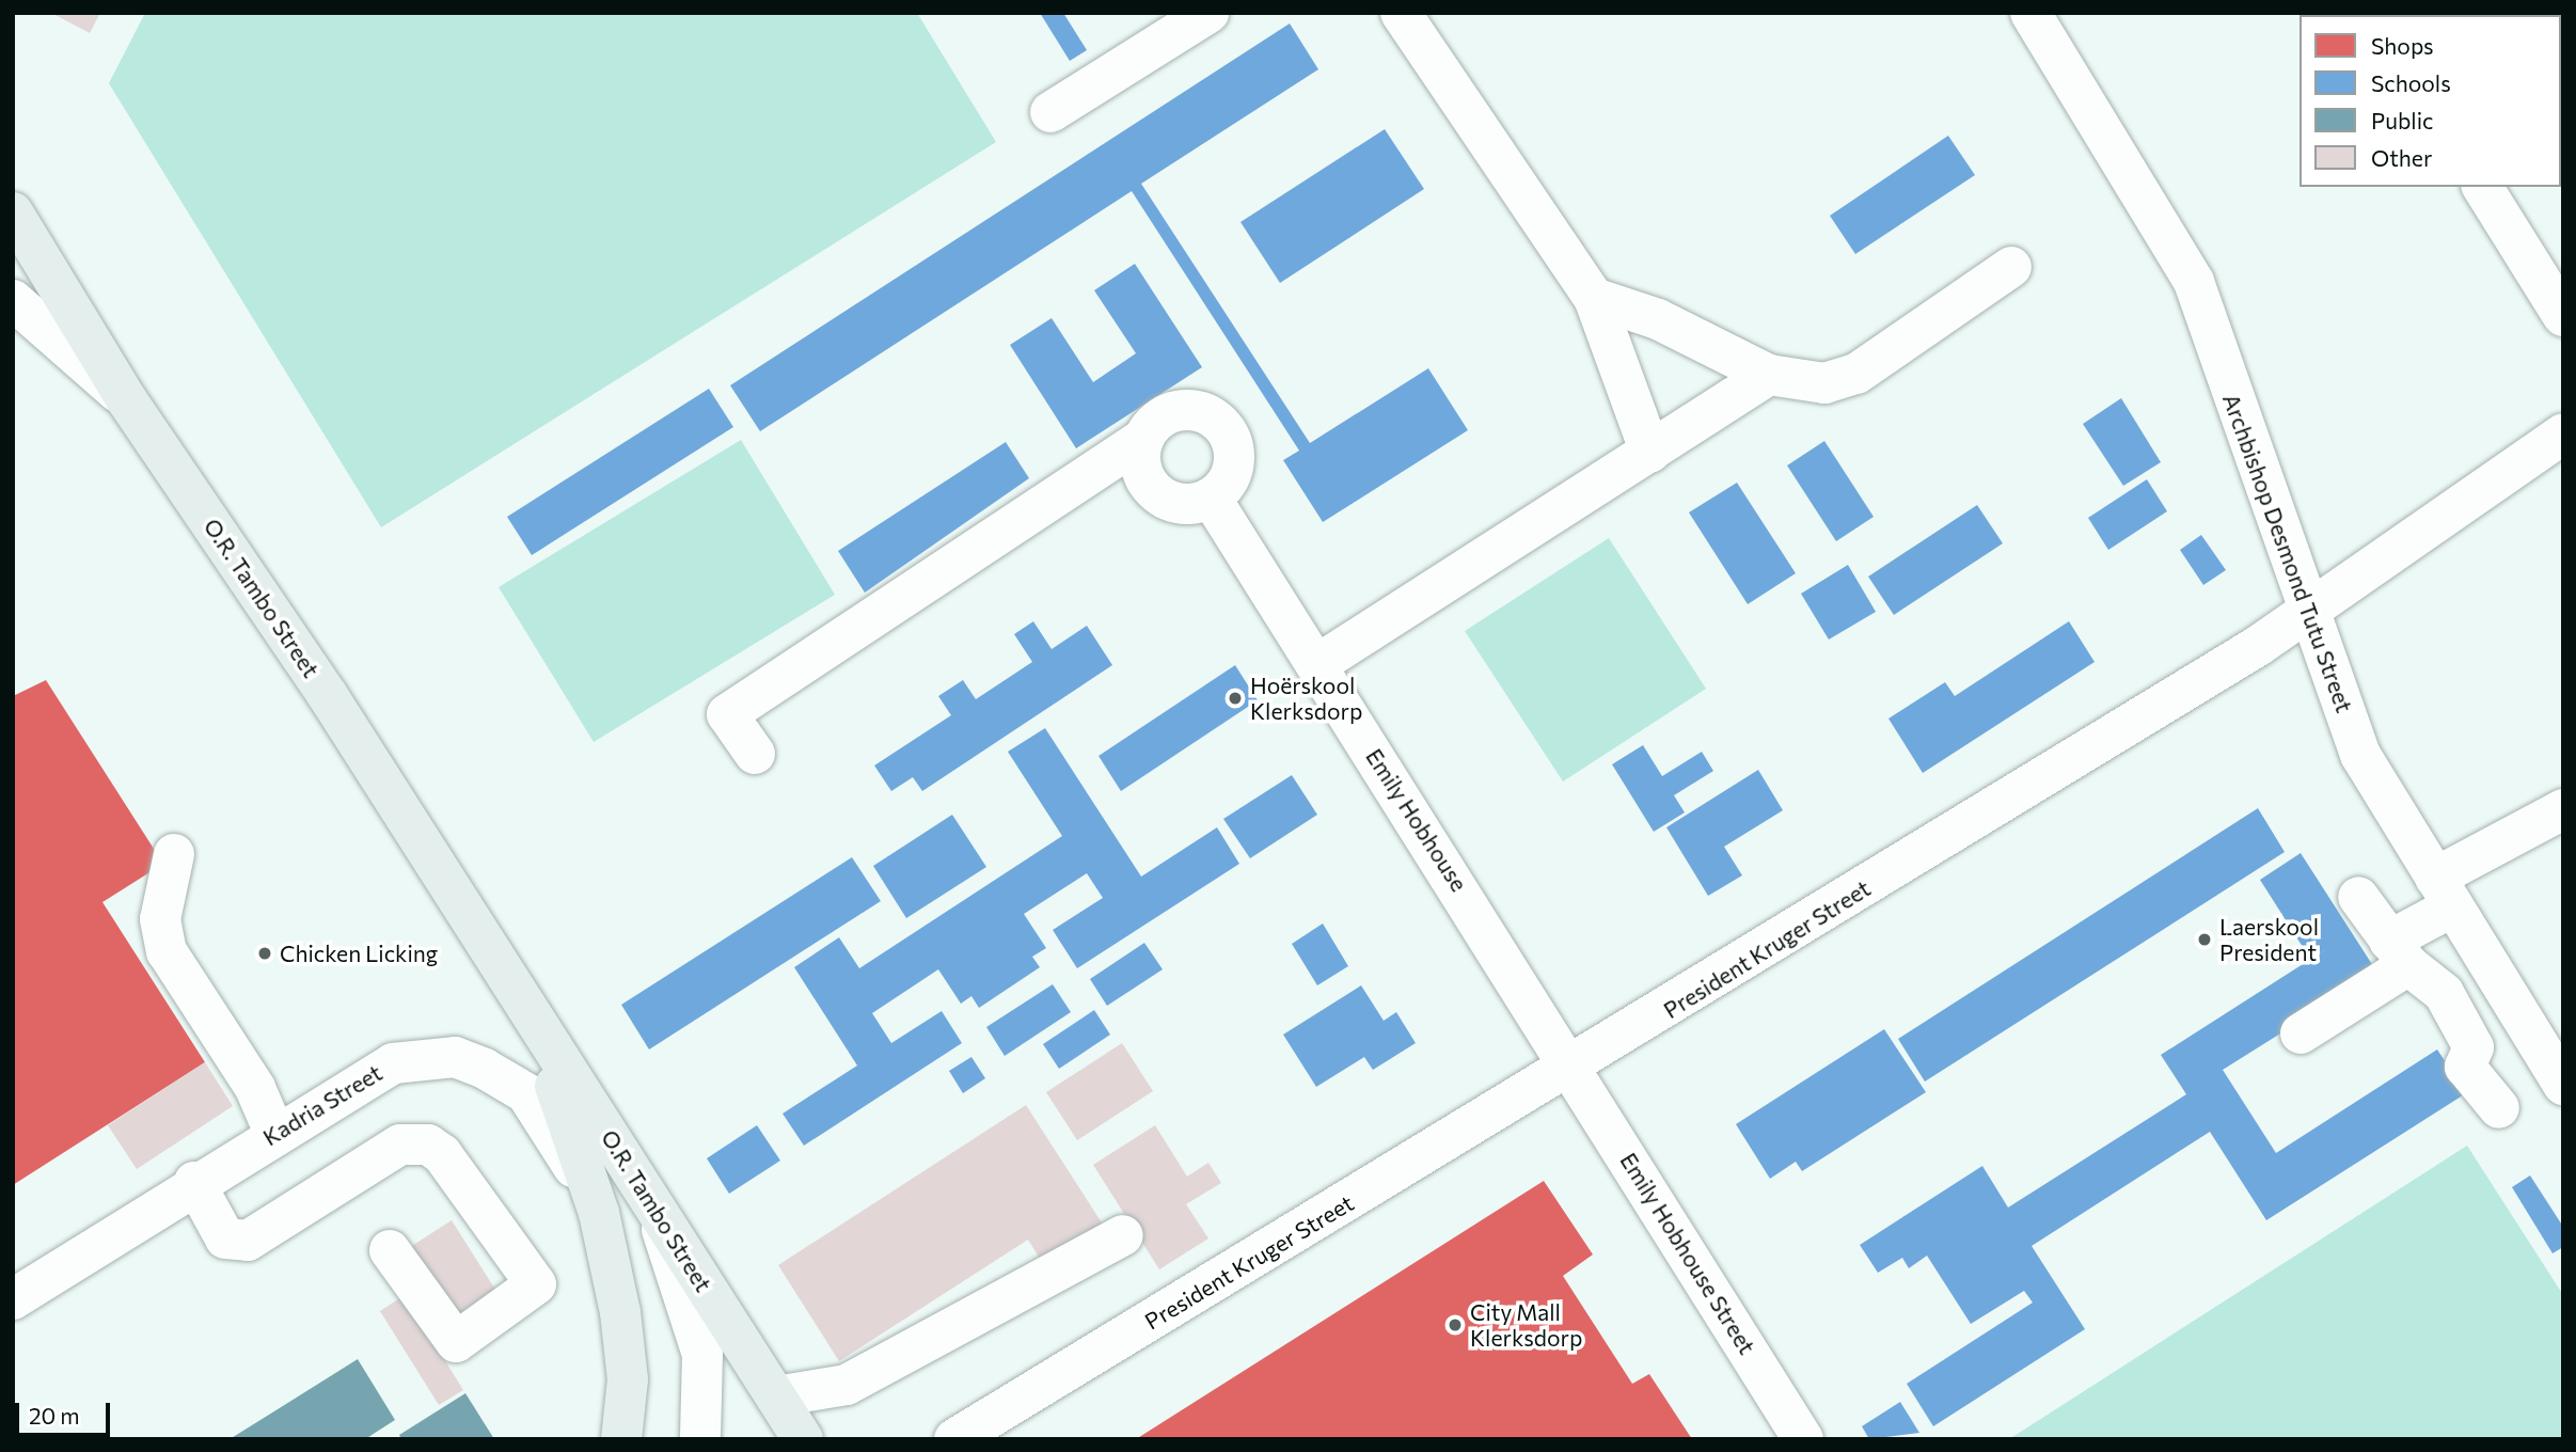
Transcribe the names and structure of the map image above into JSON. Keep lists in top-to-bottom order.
{
  "streets": {
    "main road": ["O.R. Tambo Street"],
    "street": [
      "Archbishop Desmond Tutu Street",
      "Emily Hobhouse",
      "President Kruger Street",
      "Kadria Street",
      "Emily Hobhouse Street"
    ]
  },
  "crossings": [
    ["Archbishop Desmond Tutu Street", "President Kruger Street"],
    ["O.R. Tambo Street", "Kadria Street"],
    ["Emily Hobhouse", "President Kruger Street"],
    ["Emily Hobhouse", "Emily Hobhouse Street"],
    ["President Kruger Street", "Emily Hobhouse Street"]
  ],
  "places": [
    "Hoërskool Klerksdorp",
    "Laerskool President",
    "Chicken Licking",
    "City Mall Klerksdorp"
  ],
  "legend": [
    "Shops",
    "Schools",
    "Public",
    "Other"
  ],
  "scale_bar": "20 m"
}
